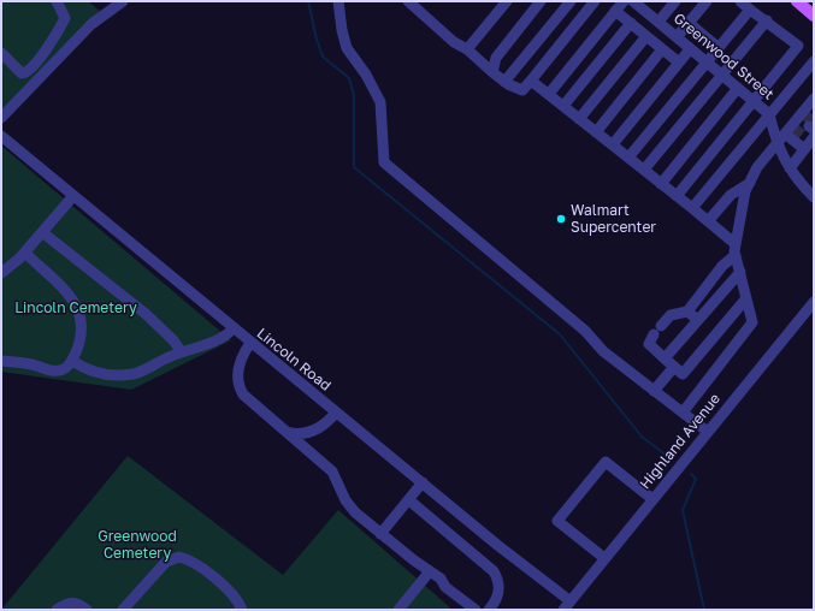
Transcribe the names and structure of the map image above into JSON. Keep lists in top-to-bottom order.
{
  "streets": {
    "street": ["Greenwood Street", "Lincoln Road", "Highland Avenue"]
  },
  "crossings": [
    ["Lincoln Road", "Highland Avenue"]
  ],
  "parks": ["Lincoln Cemetery", "Greenwood Cemetery"],
  "places": ["Walmart Supercenter"]
}
